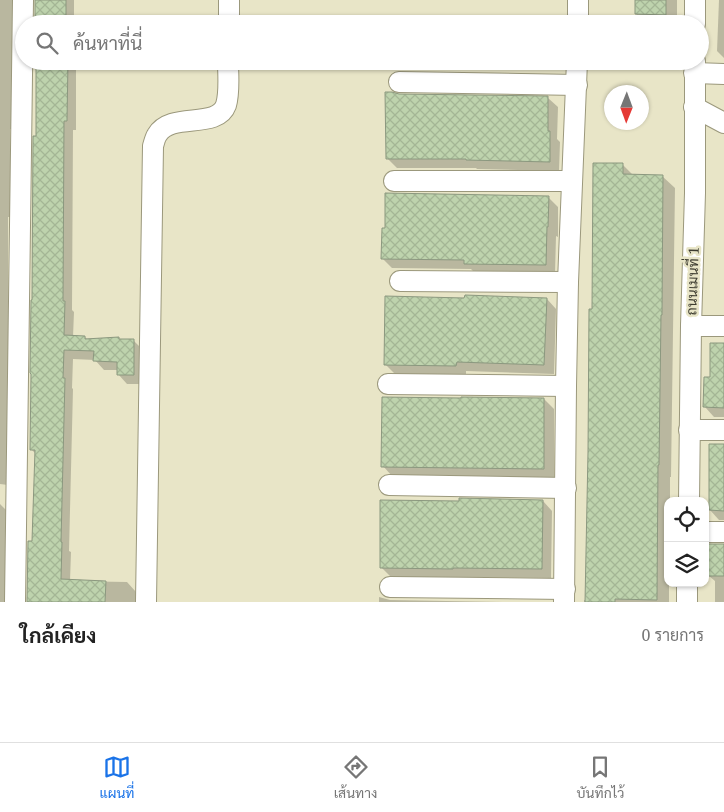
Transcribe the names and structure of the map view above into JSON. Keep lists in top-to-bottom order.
{
  "streets": {
    "street": ["ถนนเมนที่ 1"]
  },
  "north": "bottom",
  "page": {
    "search": "ค้นหาที่นี่",
    "heading": ["ใกล้เคียง", "0 รายการ"],
    "nav": ["แผนที่", "เส้นทาง", "บันทึกไว้"]
  }
}
